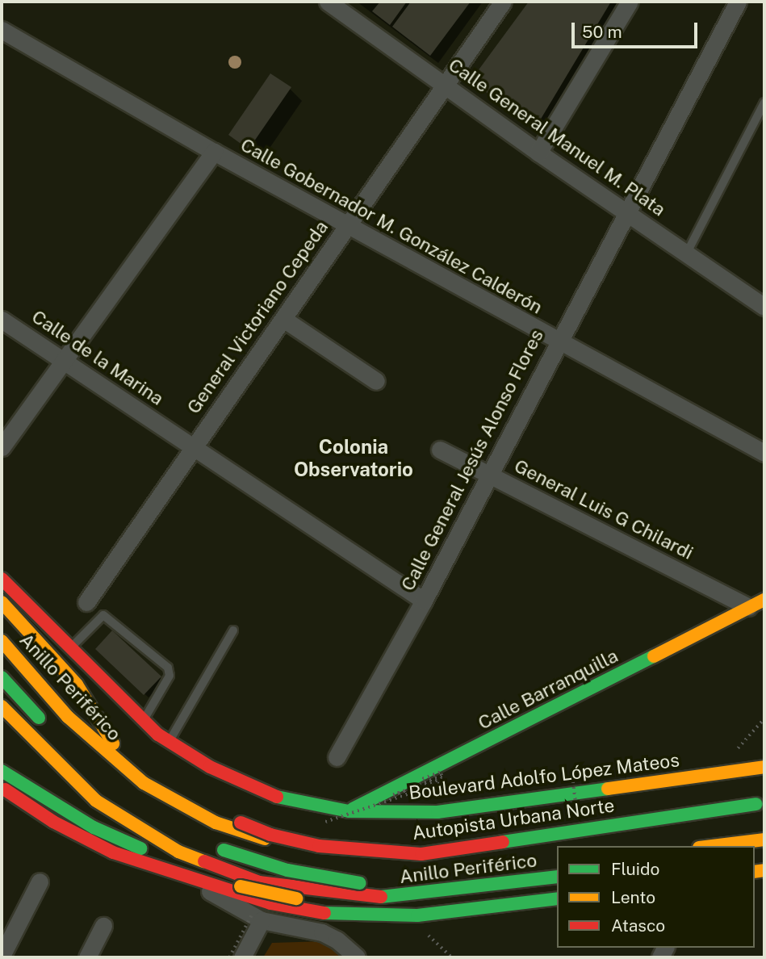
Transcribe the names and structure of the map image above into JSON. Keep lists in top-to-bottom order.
{
  "streets": {
    "main road": [
      "Anillo Periférico",
      "Calle Barranquilla",
      "Boulevard Adolfo López Mateos",
      "Autopista Urbana Norte"
    ],
    "street": [
      "Calle General Manuel M. Plata",
      "Calle Gobernador M. González Calderón",
      "General Victoriano Cepeda",
      "Calle de la Marina",
      "Calle General Jesús Alonso Flores",
      "General Luis G Chilardi"
    ]
  },
  "crossings": [
    ["Calle General Manuel M. Plata", "General Victoriano Cepeda"],
    ["Calle General Manuel M. Plata", "Calle General Jesús Alonso Flores"],
    ["Calle Gobernador M. González Calderón", "General Victoriano Cepeda"],
    ["Calle Gobernador M. González Calderón", "Calle General Jesús Alonso Flores"],
    ["General Victoriano Cepeda", "Calle de la Marina"],
    ["Calle de la Marina", "Calle General Jesús Alonso Flores"],
    ["Calle General Jesús Alonso Flores", "General Luis G Chilardi"],
    ["General Luis G Chilardi", "Calle Barranquilla"],
    ["Calle Barranquilla", "Boulevard Adolfo López Mateos"]
  ],
  "districts": ["Colonia Observatorio"],
  "legend": ["Fluido", "Lento", "Atasco"],
  "scale_bar": "50 m"
}
